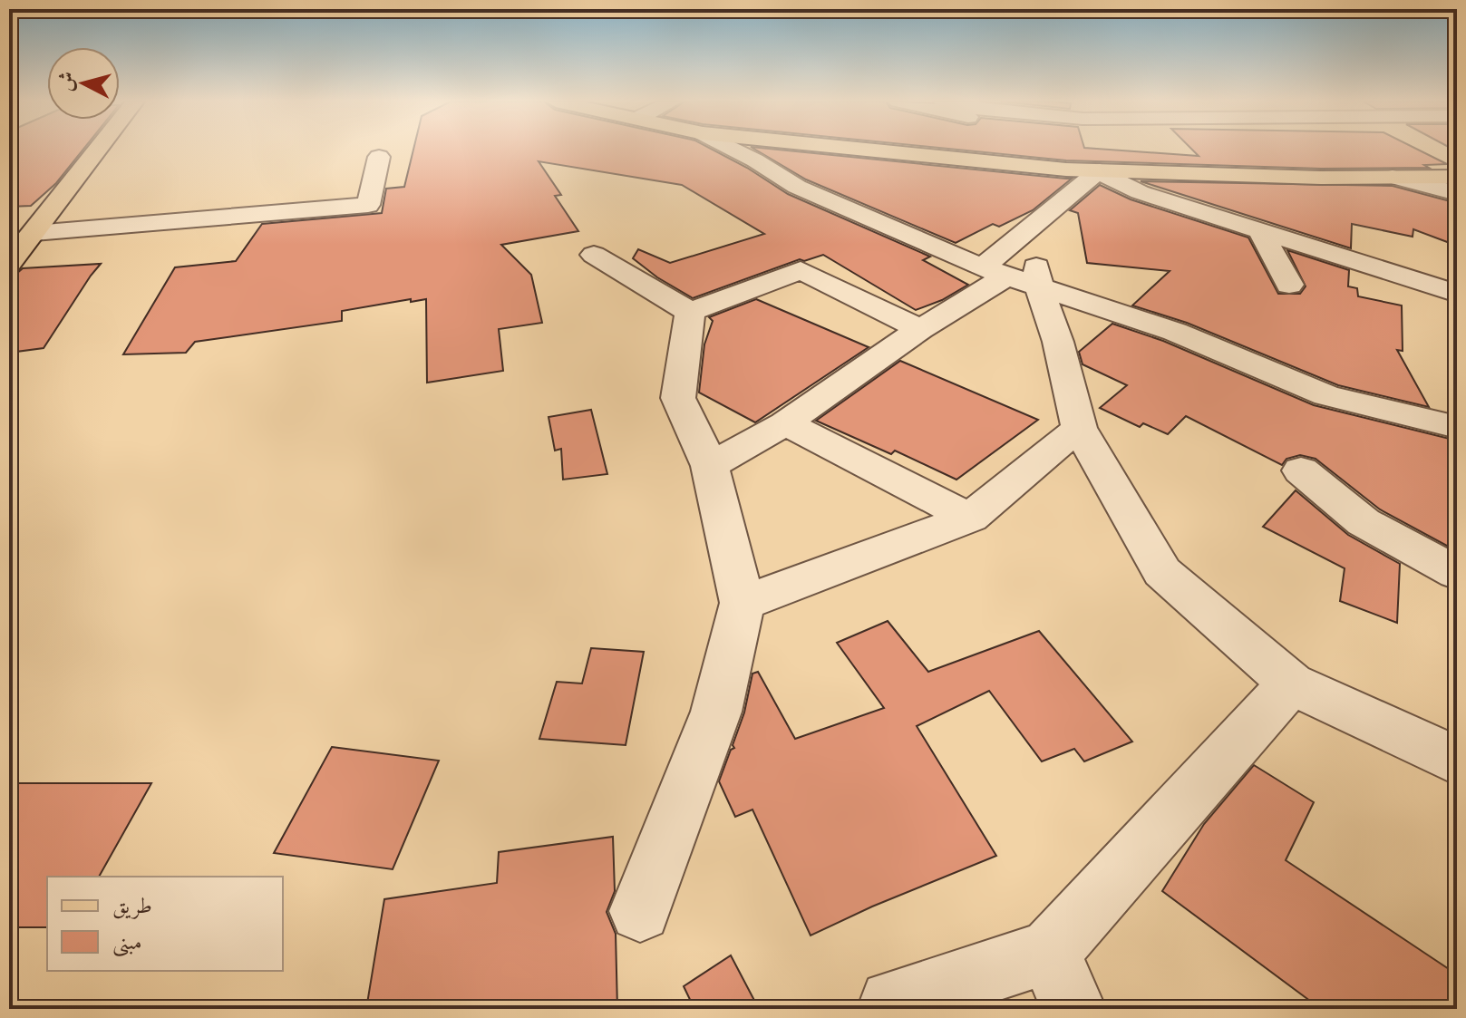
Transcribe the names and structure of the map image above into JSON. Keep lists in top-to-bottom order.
{
  "legend": ["طريق", "مبنى"],
  "north": "left"
}
